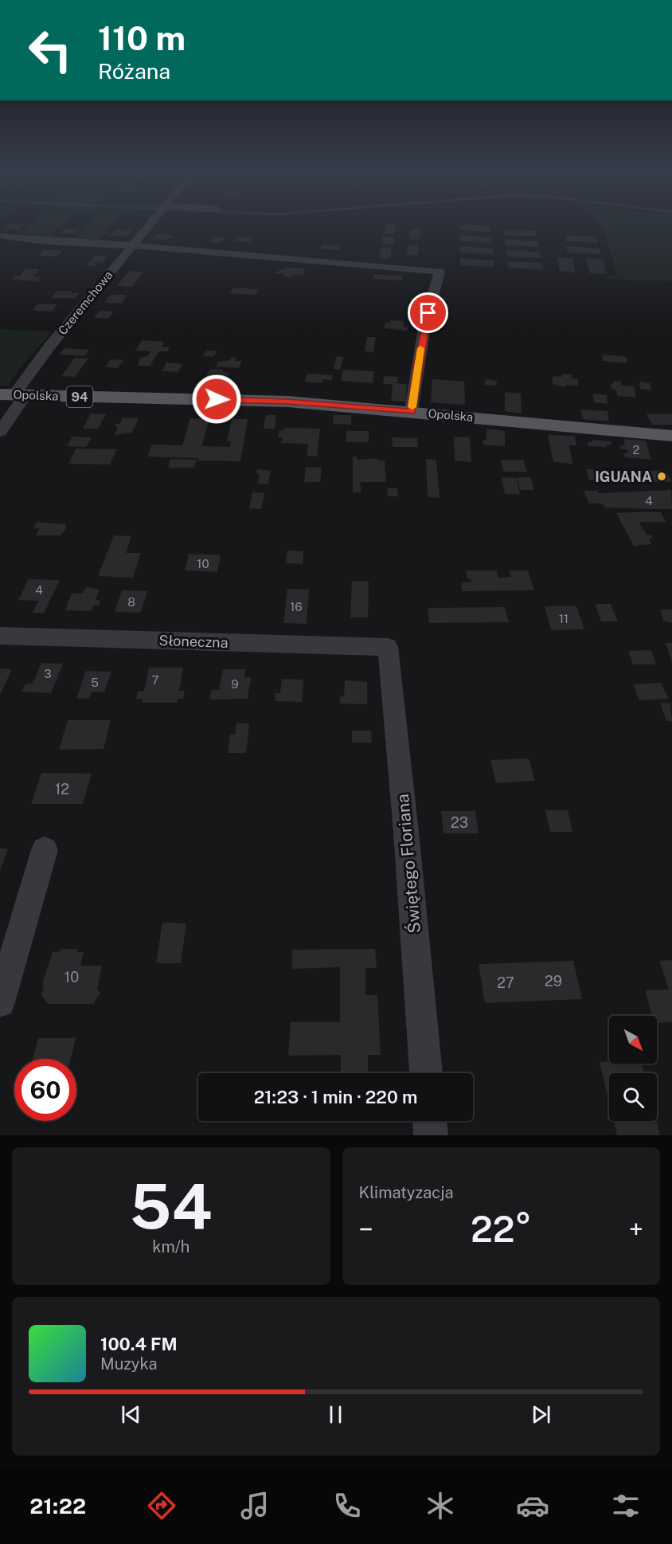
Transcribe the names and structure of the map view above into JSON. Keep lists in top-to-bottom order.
{
  "streets": {
    "main road": ["Opolska", "94"],
    "street": ["Czeremchowa", "Słoneczna", "Świętego Floriana"]
  },
  "crossings": [
    ["Czeremchowa", "Opolska"],
    ["Słoneczna", "Świętego Floriana"]
  ],
  "places": ["IGUANA"],
  "house_numbers": [
    "2",
    "4",
    "10",
    "4",
    "8",
    "16",
    "11",
    "3",
    "7",
    "5",
    "9",
    "12",
    "23",
    "10",
    "29",
    "27"
  ],
  "north": "bottom right",
  "page": {
    "turn": ["110 m", "Różana"],
    "limit": "60",
    "trip": "21:23 · 1 min · 220 m",
    "tile": [
      ["54", "km/h"],
      "Klimatyzacja"
    ],
    "heat": ["−", "22°", "+"],
    "song": ["100.4 FM", "Muzyka"],
    "tabs": "21:22"
  }
}
